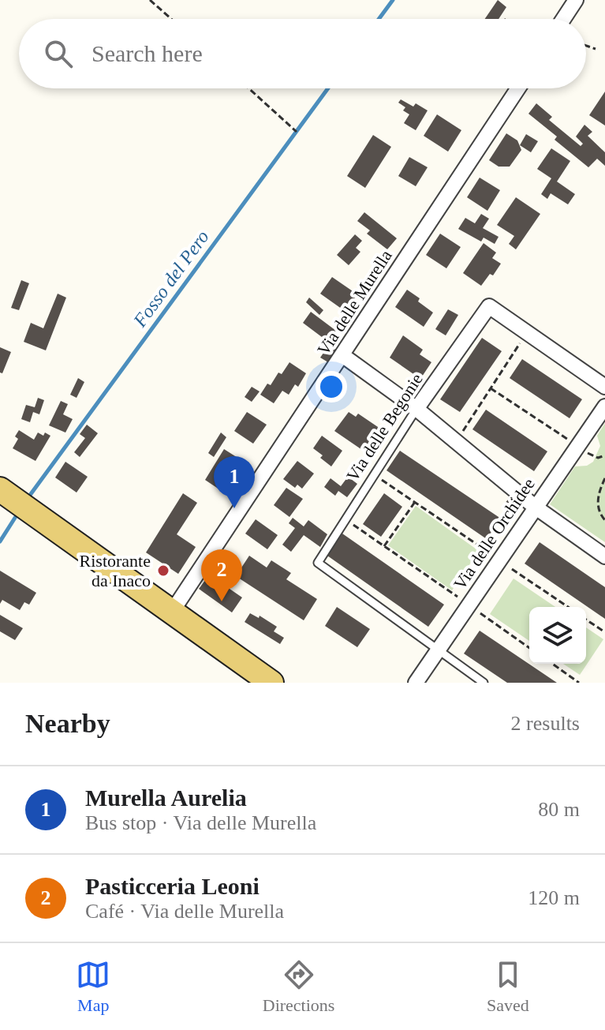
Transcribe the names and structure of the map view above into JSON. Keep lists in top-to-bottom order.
{
  "streets": {
    "street": ["Via delle Murella", "Via delle Begonie", "Via delle Orchidee"]
  },
  "crossings": [
    ["Via delle Begonie", "Via delle Orchidee"]
  ],
  "water": ["Fosso del Pero"],
  "places": ["Ristorante da Inaco"],
  "page": {
    "search": "Search here",
    "pins": ["1", "2"],
    "heading": ["Nearby", "2 results"],
    "list": [
      {
        "mark": "1",
        "name": "Murella Aurelia",
        "note": "Bus stop · Via delle Murella",
        "value": "80 m"
      },
      {
        "mark": "2",
        "name": "Pasticceria Leoni",
        "note": "Café · Via delle Murella",
        "value": "120 m"
      }
    ],
    "nav": ["Map", "Directions", "Saved"]
  }
}
